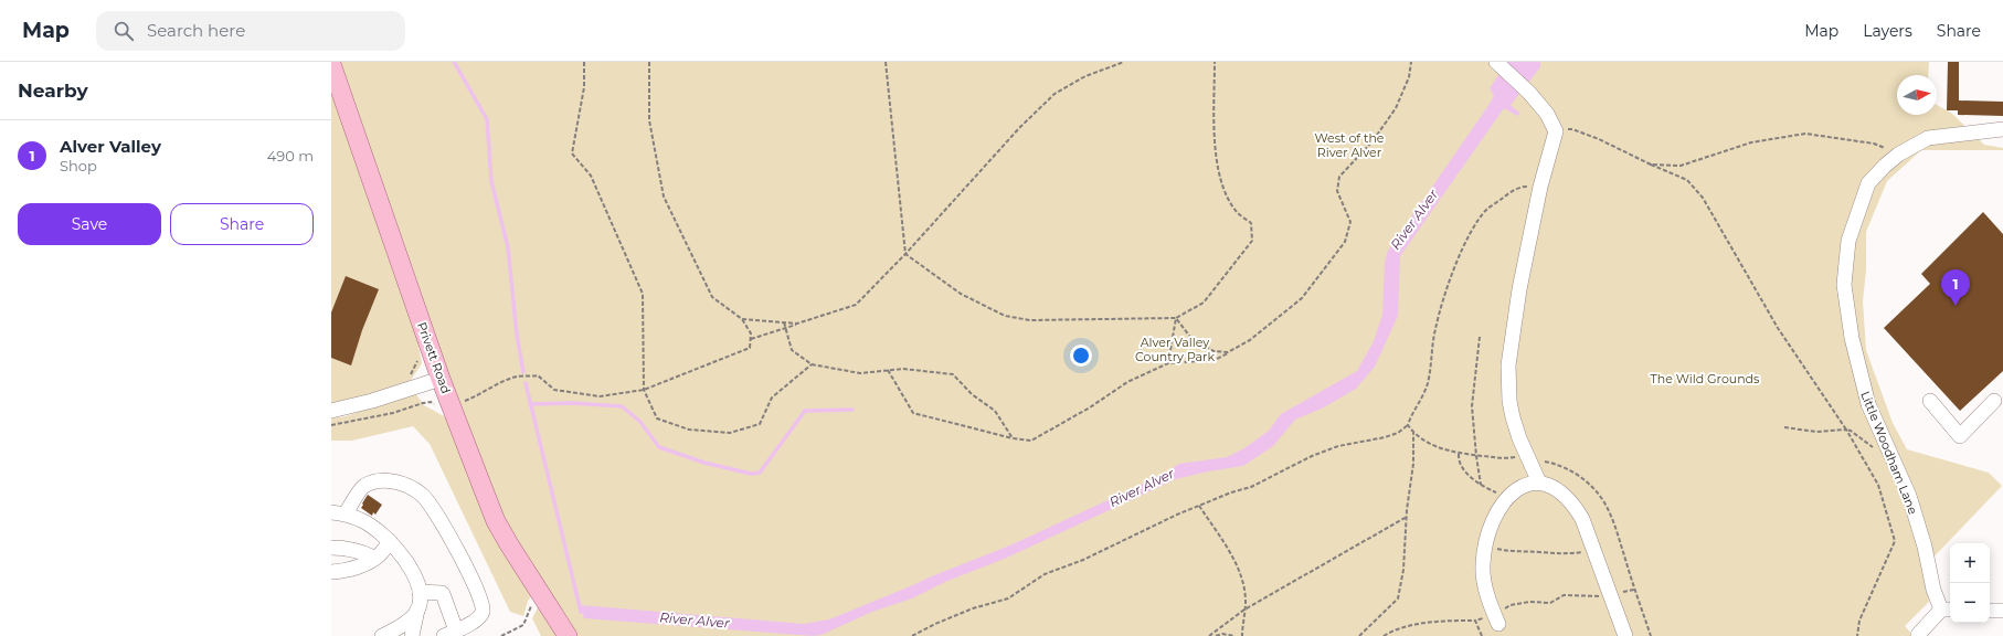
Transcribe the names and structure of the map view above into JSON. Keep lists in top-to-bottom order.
{
  "streets": {
    "main road": ["Privett Road"],
    "street": ["Little Woodham Lane"]
  },
  "water": ["River Alver"],
  "parks": ["West of the River Alver", "Alver Valley Country Park", "The Wild Grounds"],
  "north": "right",
  "page": {
    "header": "Map",
    "search": "Search here",
    "nav": ["Map", "Layers", "Share"],
    "heading": "Nearby",
    "list": [
      {
        "mark": "1",
        "name": "Alver Valley",
        "note": "Shop",
        "value": "490 m"
      }
    ],
    "buttons": ["Save", "Share"],
    "pins": "1",
    "map_buttons": ["+", "−"]
  }
}
